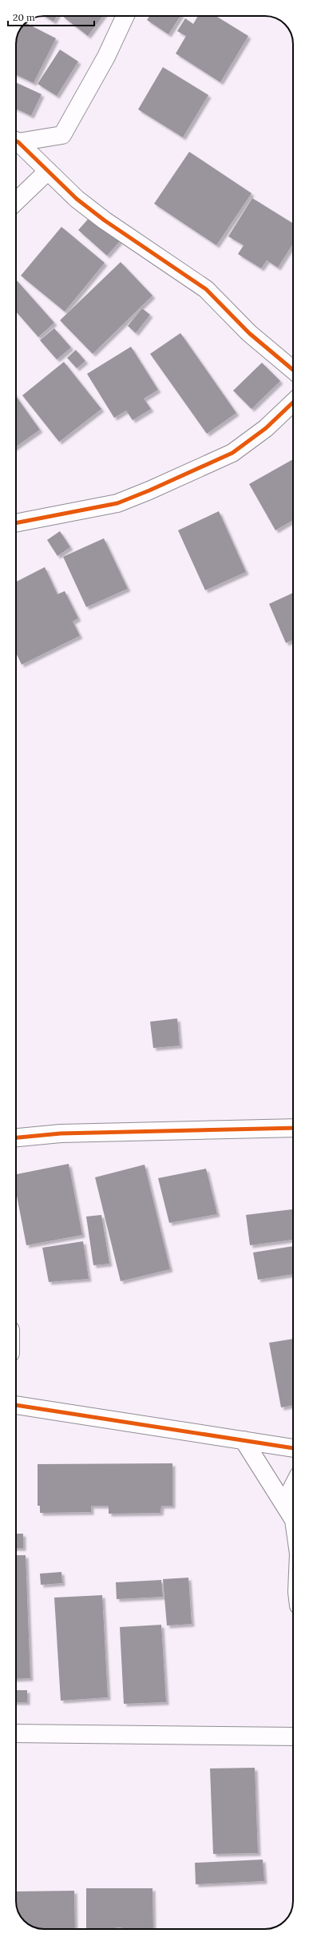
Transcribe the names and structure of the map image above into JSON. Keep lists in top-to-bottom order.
{
  "scale_bar": "20 m"
}
